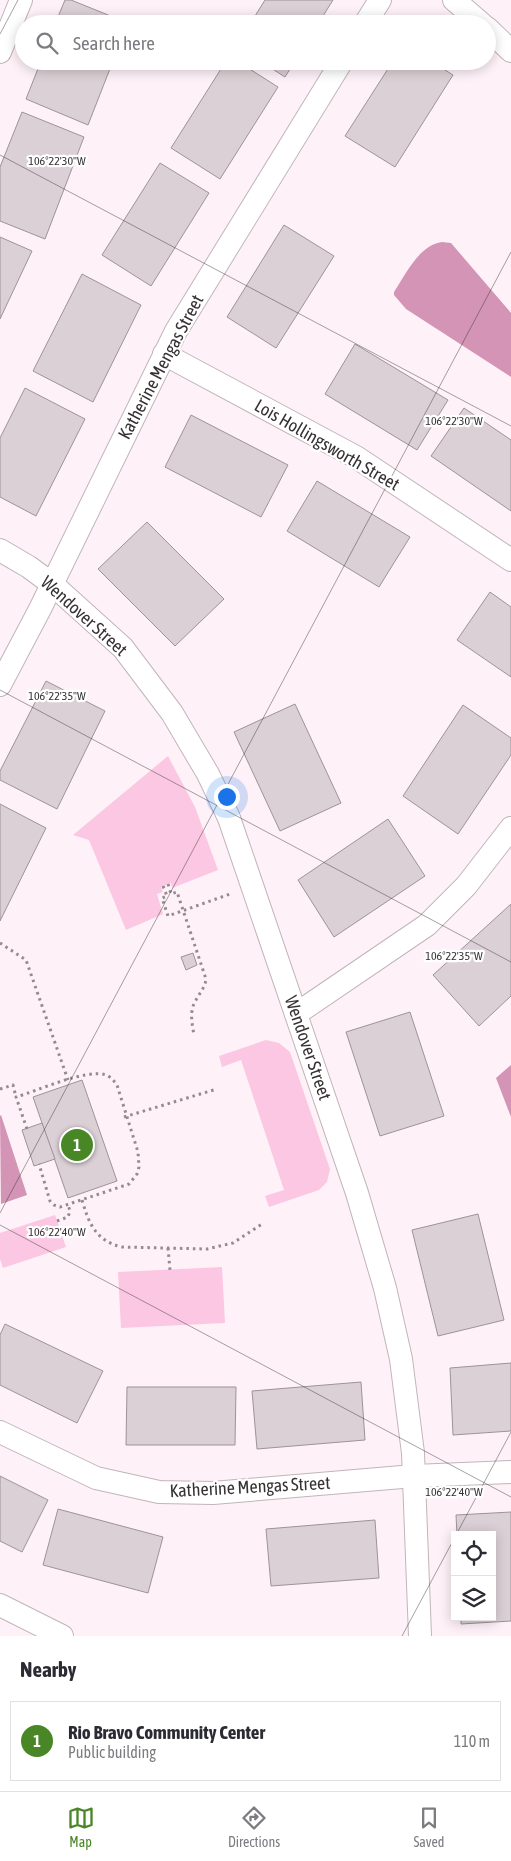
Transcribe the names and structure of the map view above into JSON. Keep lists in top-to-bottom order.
{
  "streets": {
    "street": ["Katherine Mengas Street", "Lois Hollingsworth Street", "Wendover Street"]
  },
  "crossings": [
    ["Katherine Mengas Street", "Lois Hollingsworth Street"],
    ["Katherine Mengas Street", "Wendover Street"]
  ],
  "page": {
    "search": "Search here",
    "pins": "1",
    "heading": "Nearby",
    "list": [
      {
        "mark": "1",
        "name": "Rio Bravo Community Center",
        "note": "Public building",
        "value": "110 m"
      }
    ],
    "nav": ["Map", "Directions", "Saved"]
  },
  "coordinates": ["106°22'30\"W", "106°22'35\"W", "106°22'40\"W"]
}
